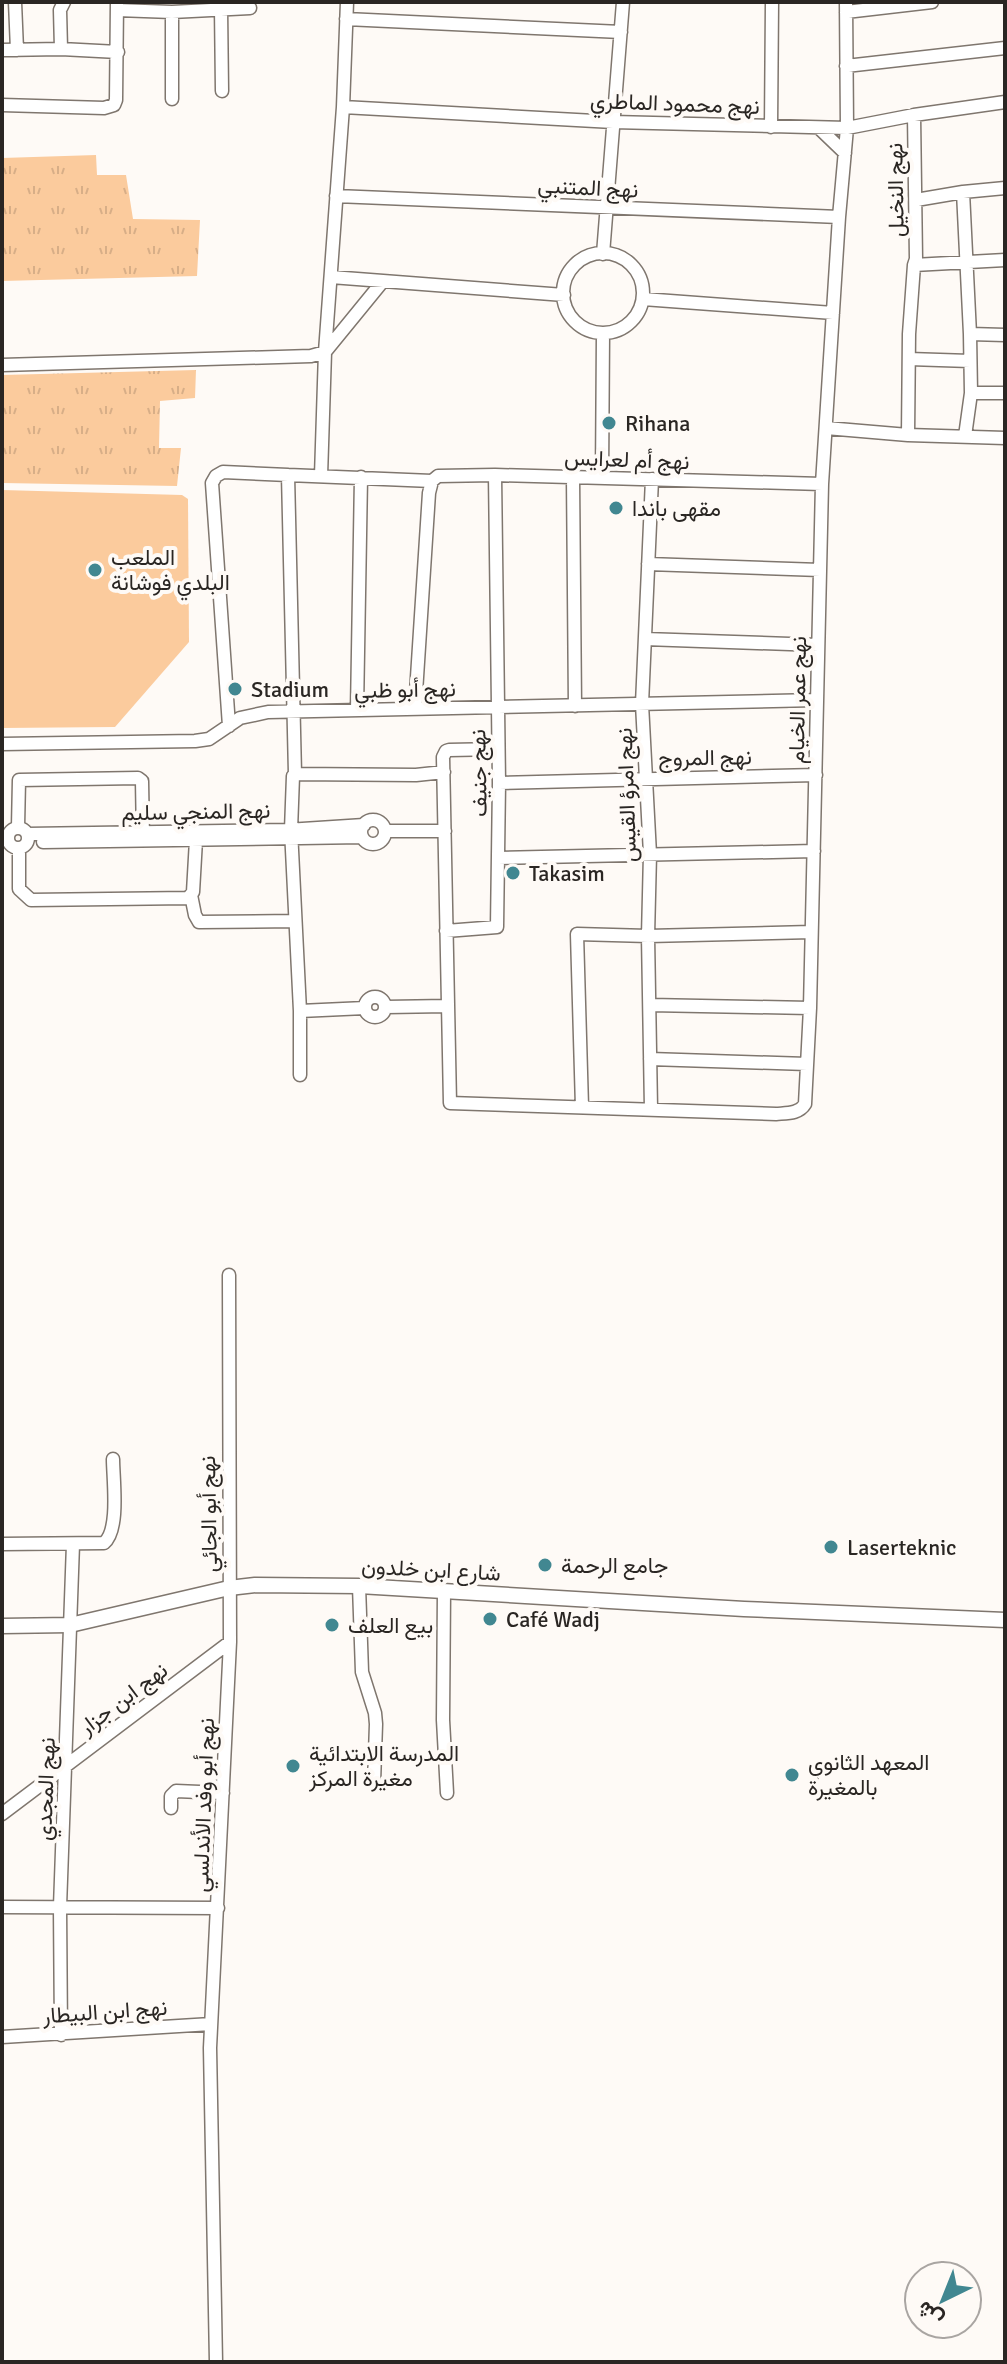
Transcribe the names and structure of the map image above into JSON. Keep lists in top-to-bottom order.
{
  "streets": {
    "street": [
      "نهج محمود الماطري",
      "نهج المتنبي",
      "نهج النخيل",
      "نهج أم لعرايس",
      "نهج أبو ظبي",
      "نهج عمر الخيام",
      "نهج المروج",
      "نهج جنيف",
      "نهج امرؤ القيس",
      "نهج المنجي سليم",
      "نهج أبو الجائي",
      "شارع ابن خلدون",
      "نهج ابن جزار",
      "نهج المجدي",
      "نهج أبو وفد الأندلسي",
      "نهج ابن البيطار"
    ]
  },
  "crossings": [
    ["نهج محمود الماطري", "نهج النخيل"],
    ["نهج محمود الماطري", "نهج عمر الخيام"],
    ["نهج المتنبي", "نهج عمر الخيام"],
    ["نهج أم لعرايس", "نهج أبو ظبي"],
    ["نهج أم لعرايس", "نهج عمر الخيام"],
    ["نهج أم لعرايس", "نهج جنيف"],
    ["نهج أم لعرايس", "نهج امرؤ القيس"],
    ["نهج أبو ظبي", "نهج عمر الخيام"],
    ["نهج أبو ظبي", "نهج جنيف"],
    ["نهج أبو ظبي", "نهج امرؤ القيس"],
    ["نهج عمر الخيام", "نهج المروج"],
    ["نهج عمر الخيام", "نهج امرؤ القيس"],
    ["نهج المروج", "نهج جنيف"],
    ["نهج المروج", "نهج امرؤ القيس"],
    ["نهج أبو الجائي", "شارع ابن خلدون"],
    ["نهج أبو الجائي", "نهج أبو وفد الأندلسي"],
    ["شارع ابن خلدون", "نهج المجدي"],
    ["شارع ابن خلدون", "نهج أبو وفد الأندلسي"],
    ["نهج ابن جزار", "نهج المجدي"],
    ["نهج ابن جزار", "نهج أبو وفد الأندلسي"],
    ["نهج المجدي", "نهج ابن البيطار"],
    ["نهج أبو وفد الأندلسي", "نهج ابن البيطار"]
  ],
  "places": [
    "Rihana",
    "مقهى باندا",
    "الملعب البلدي فوشانة",
    "Stadium",
    "Takasim",
    "Laserteknic",
    "جامع الرحمة",
    "Café Wadj",
    "بيع العلف",
    "المدرسة الابتدائية مغيرة المركز",
    "المعهد الثانوي بالمغيرة"
  ],
  "north": "bottom left"
}
